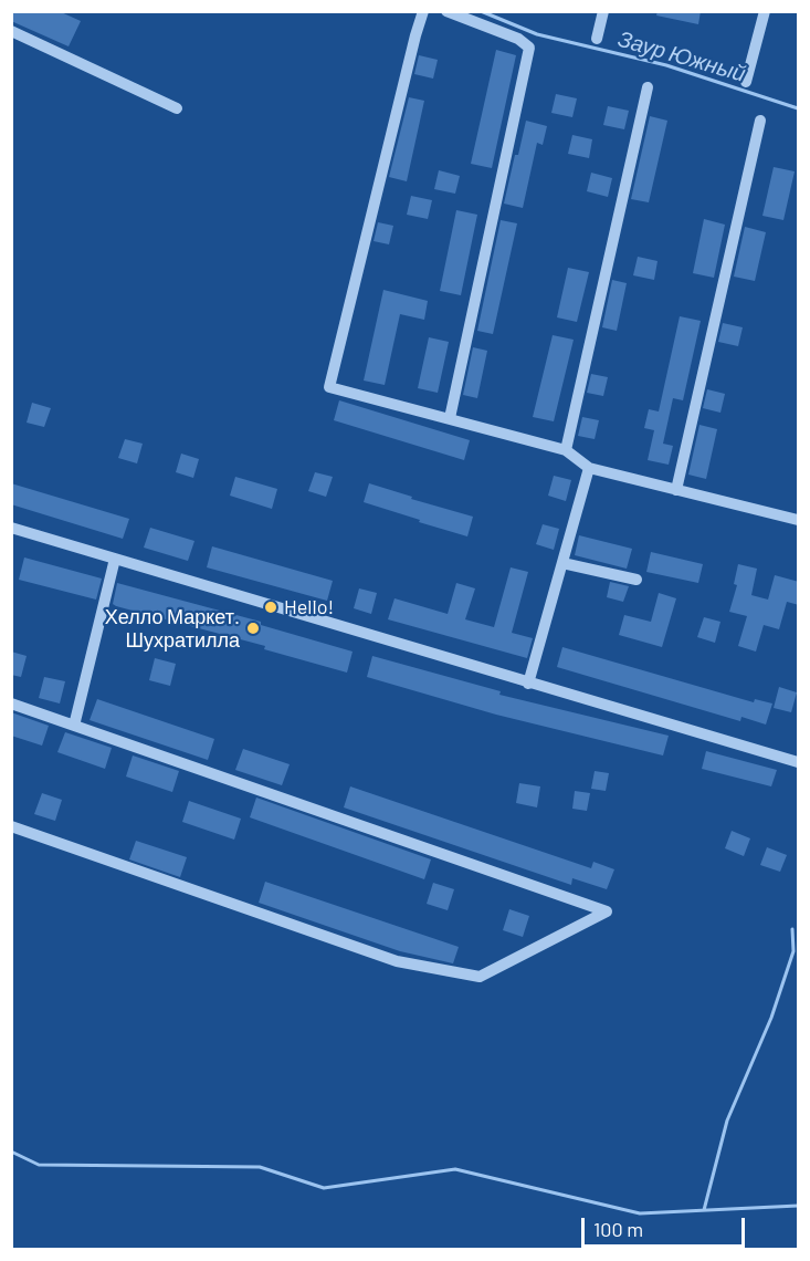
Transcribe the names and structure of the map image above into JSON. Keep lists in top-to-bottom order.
{
  "water": ["Заур Южный"],
  "places": ["Hello!", "Хелло Маркет. Шухратилла"],
  "scale_bar": "100 m"
}
